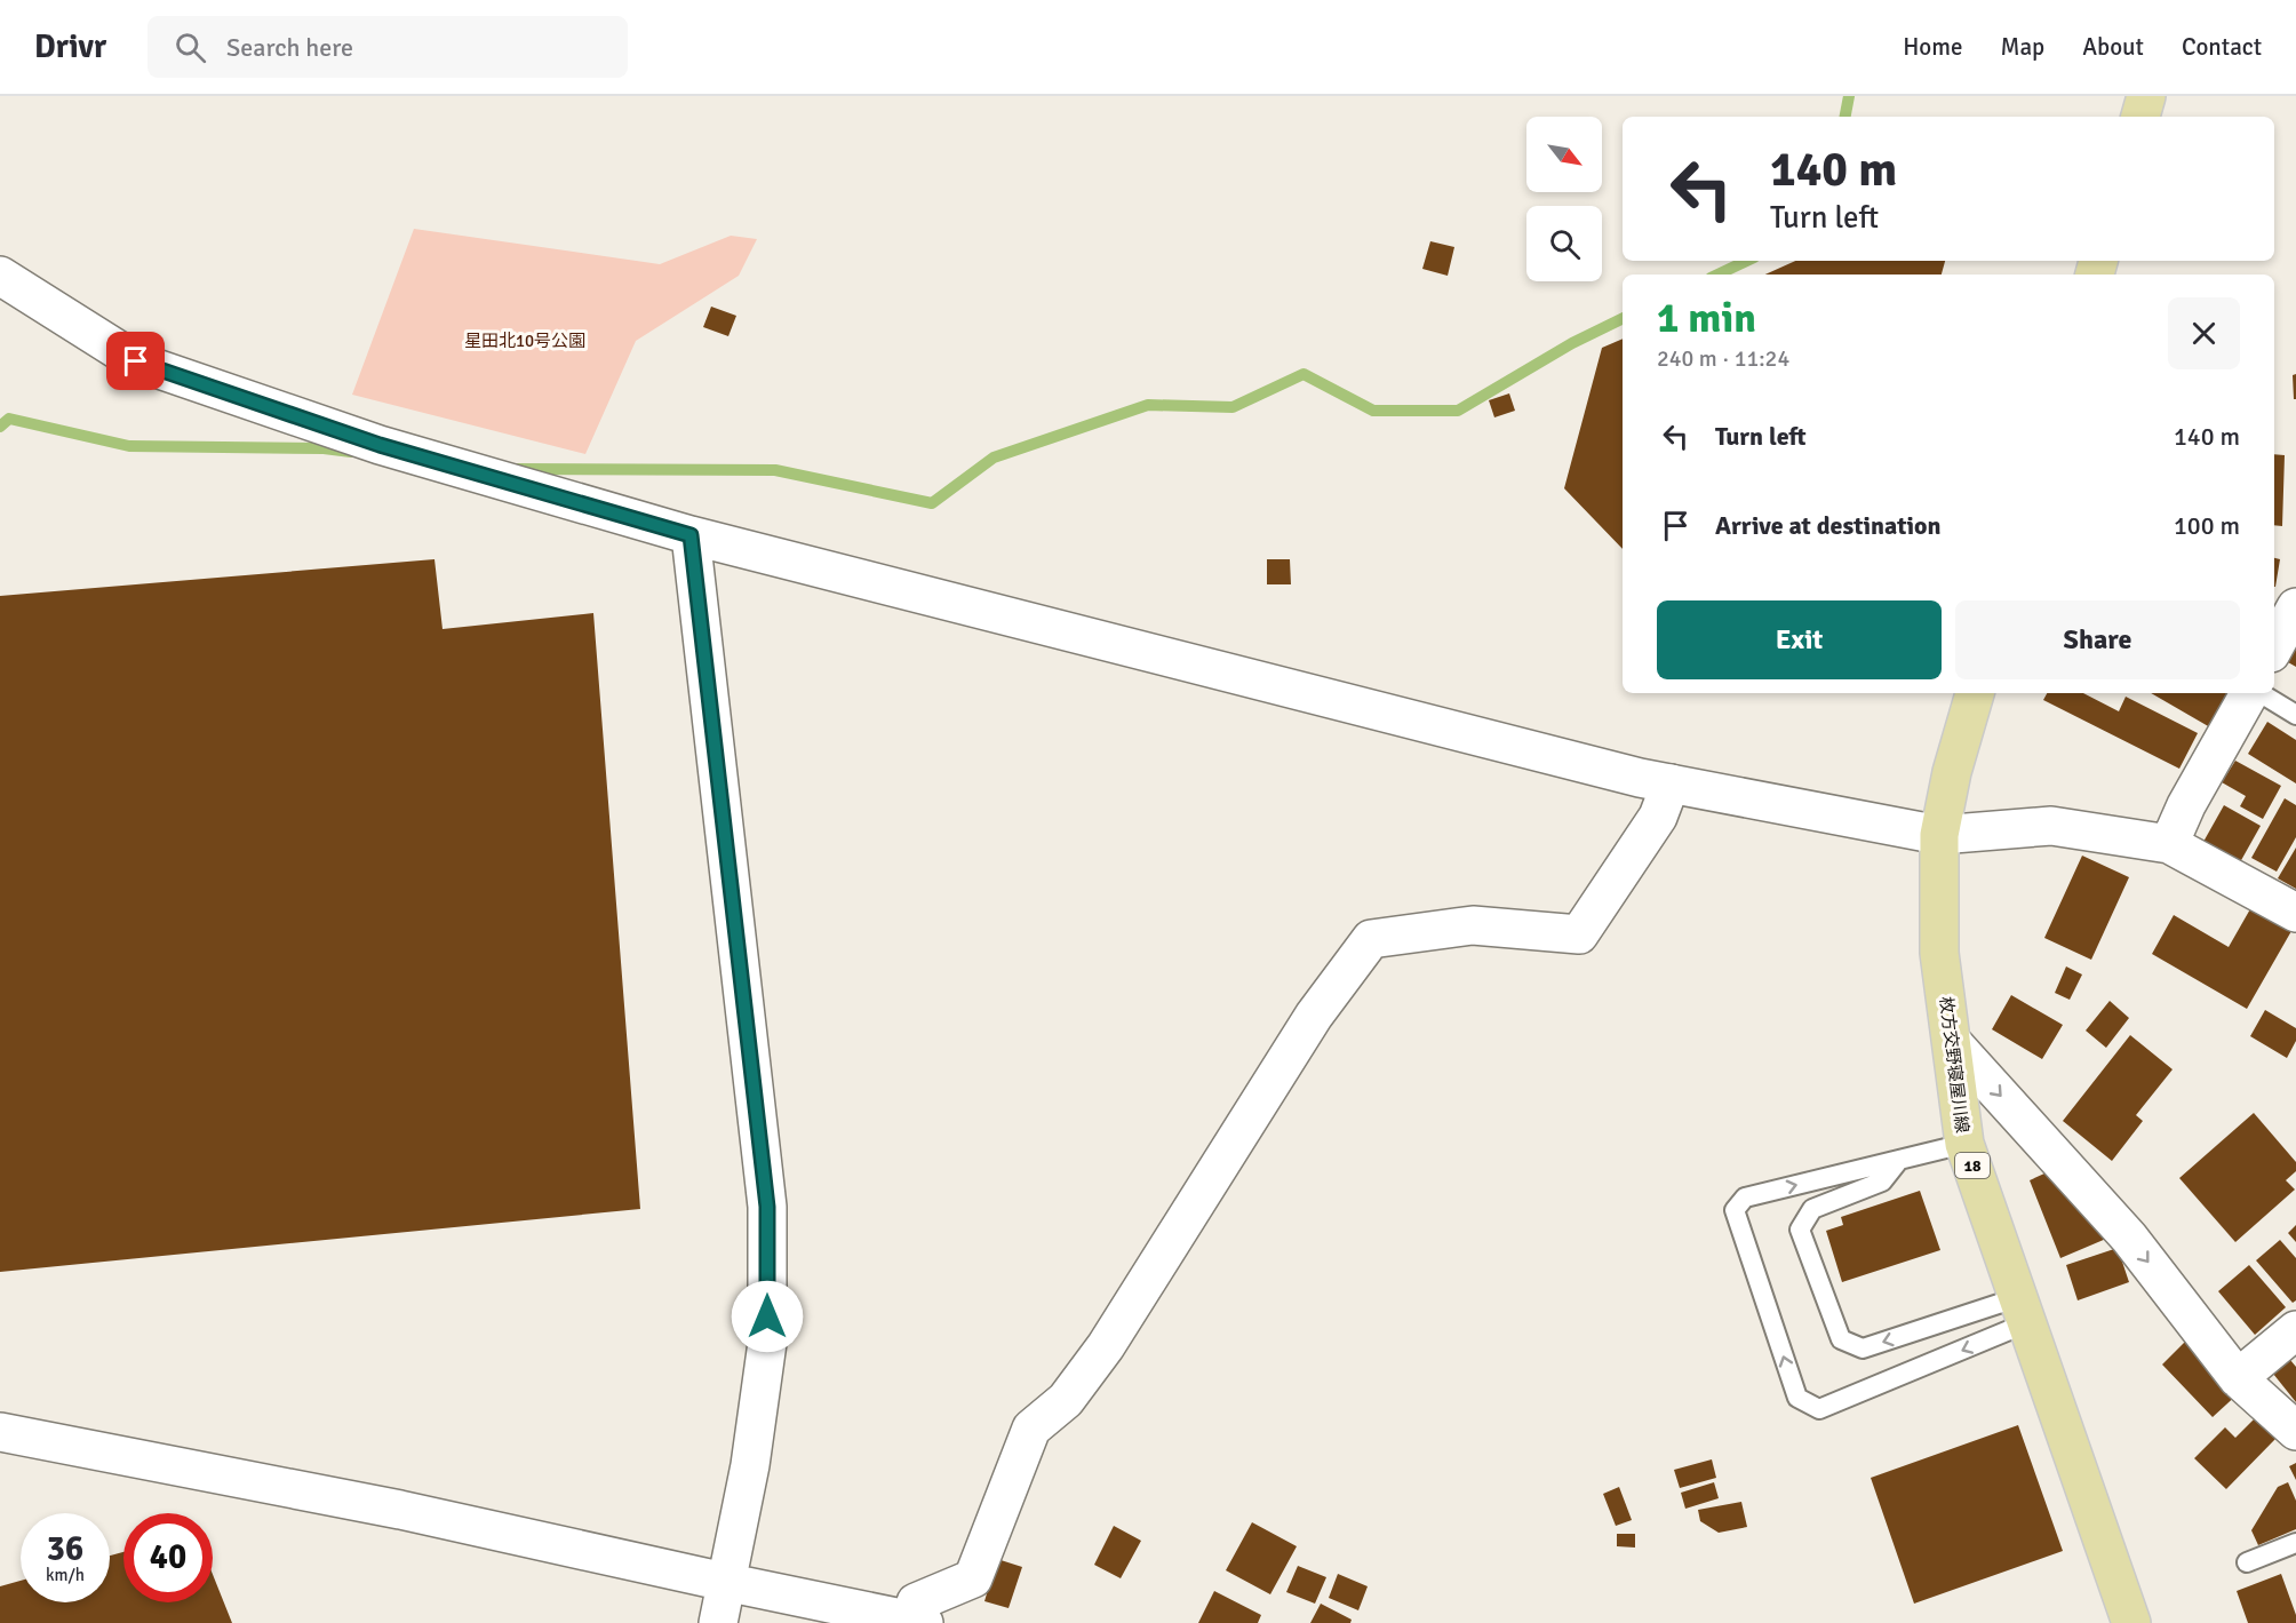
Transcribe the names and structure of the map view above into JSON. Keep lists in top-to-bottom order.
{
  "streets": {
    "main road": ["枚方交野寝屋川線", "18"]
  },
  "parks": ["星田北10号公園"],
  "north": "bottom right",
  "page": {
    "header": "Drivr",
    "search": "Search here",
    "nav": [
      "Home",
      "Map",
      "About",
      "Contact"
    ],
    "turn": ["140 m", "Turn left"],
    "heading": ["1 min", "240 m · 11:24"],
    "list": [
      {
        "name": "Turn left",
        "value": "140 m"
      },
      {
        "name": "Arrive at destination",
        "value": "100 m"
      }
    ],
    "buttons": ["Exit", "Share"],
    "speed": "36 km/h",
    "limit": "40"
  }
}
